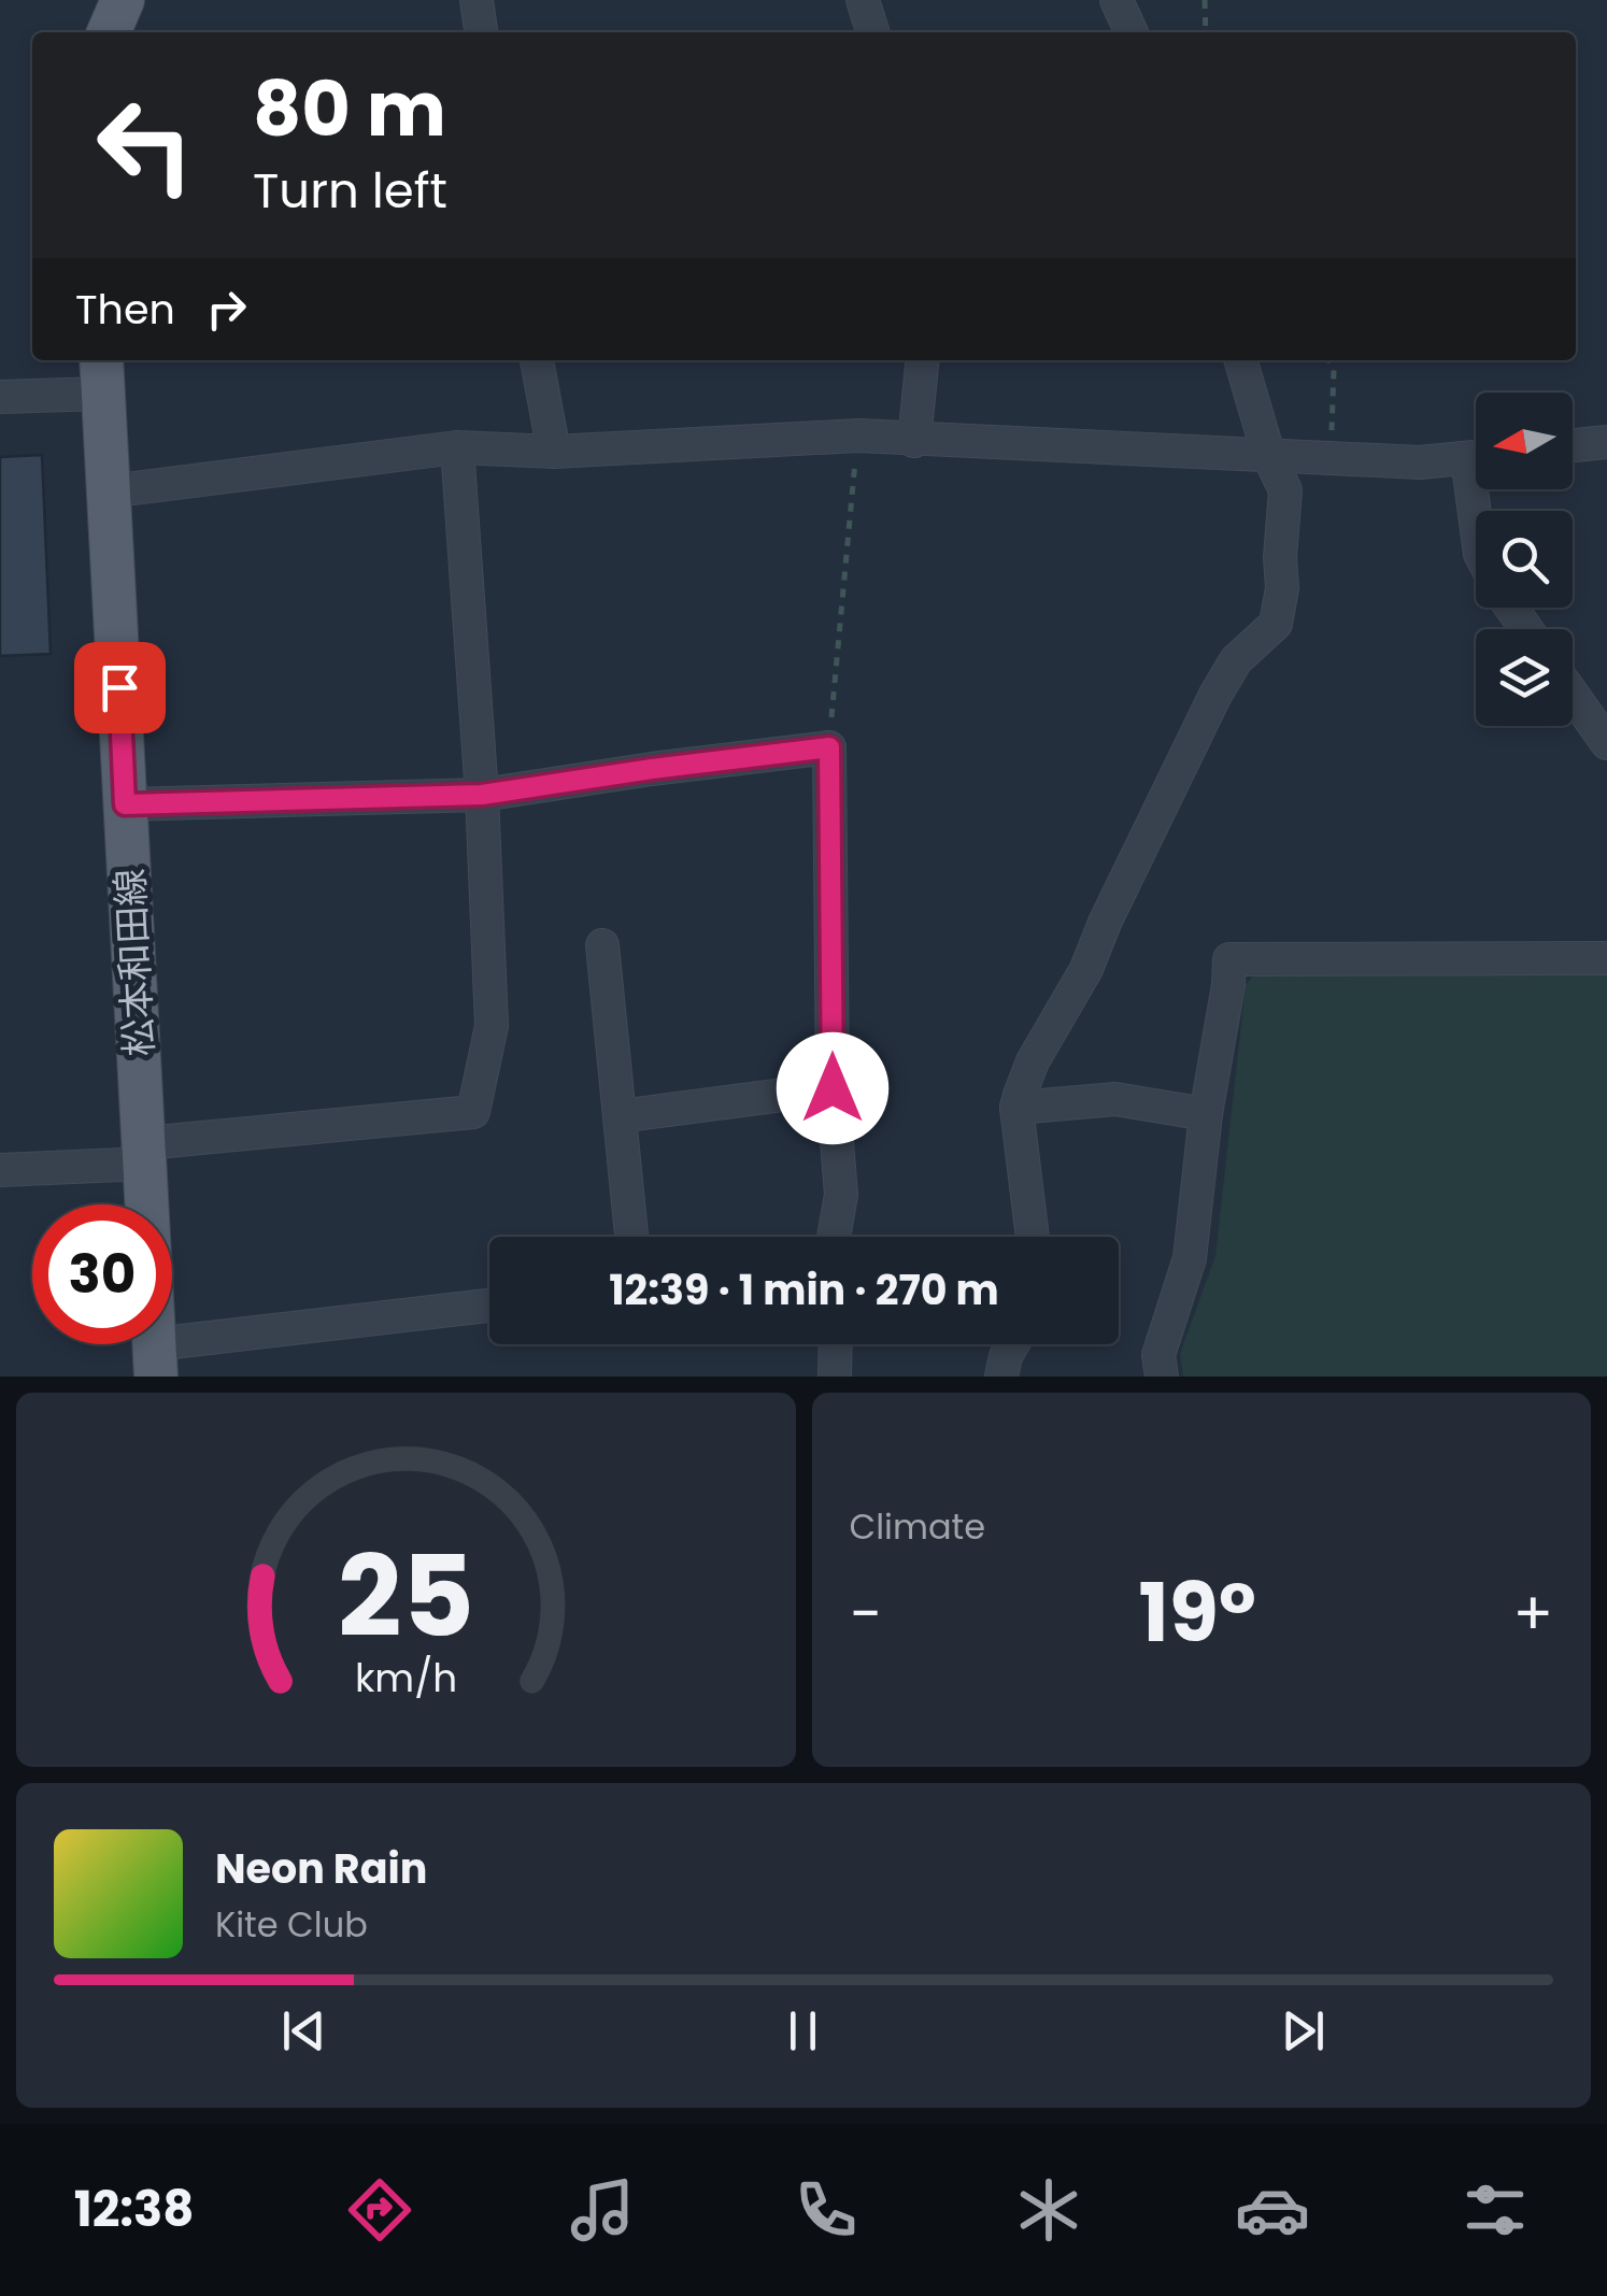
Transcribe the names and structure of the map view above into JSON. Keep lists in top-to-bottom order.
{
  "streets": {
    "main road": ["松本和田線"]
  },
  "north": "left",
  "page": {
    "turn": ["80 m", "Turn left"],
    "then": "Then",
    "limit": "30",
    "trip": "12:39 · 1 min · 270 m",
    "tile": "Climate",
    "heat": ["−", "19°", "+"],
    "song": ["Neon Rain", "Kite Club"],
    "tabs": "12:38",
    "gauge": ["25", "km/h"]
  }
}
